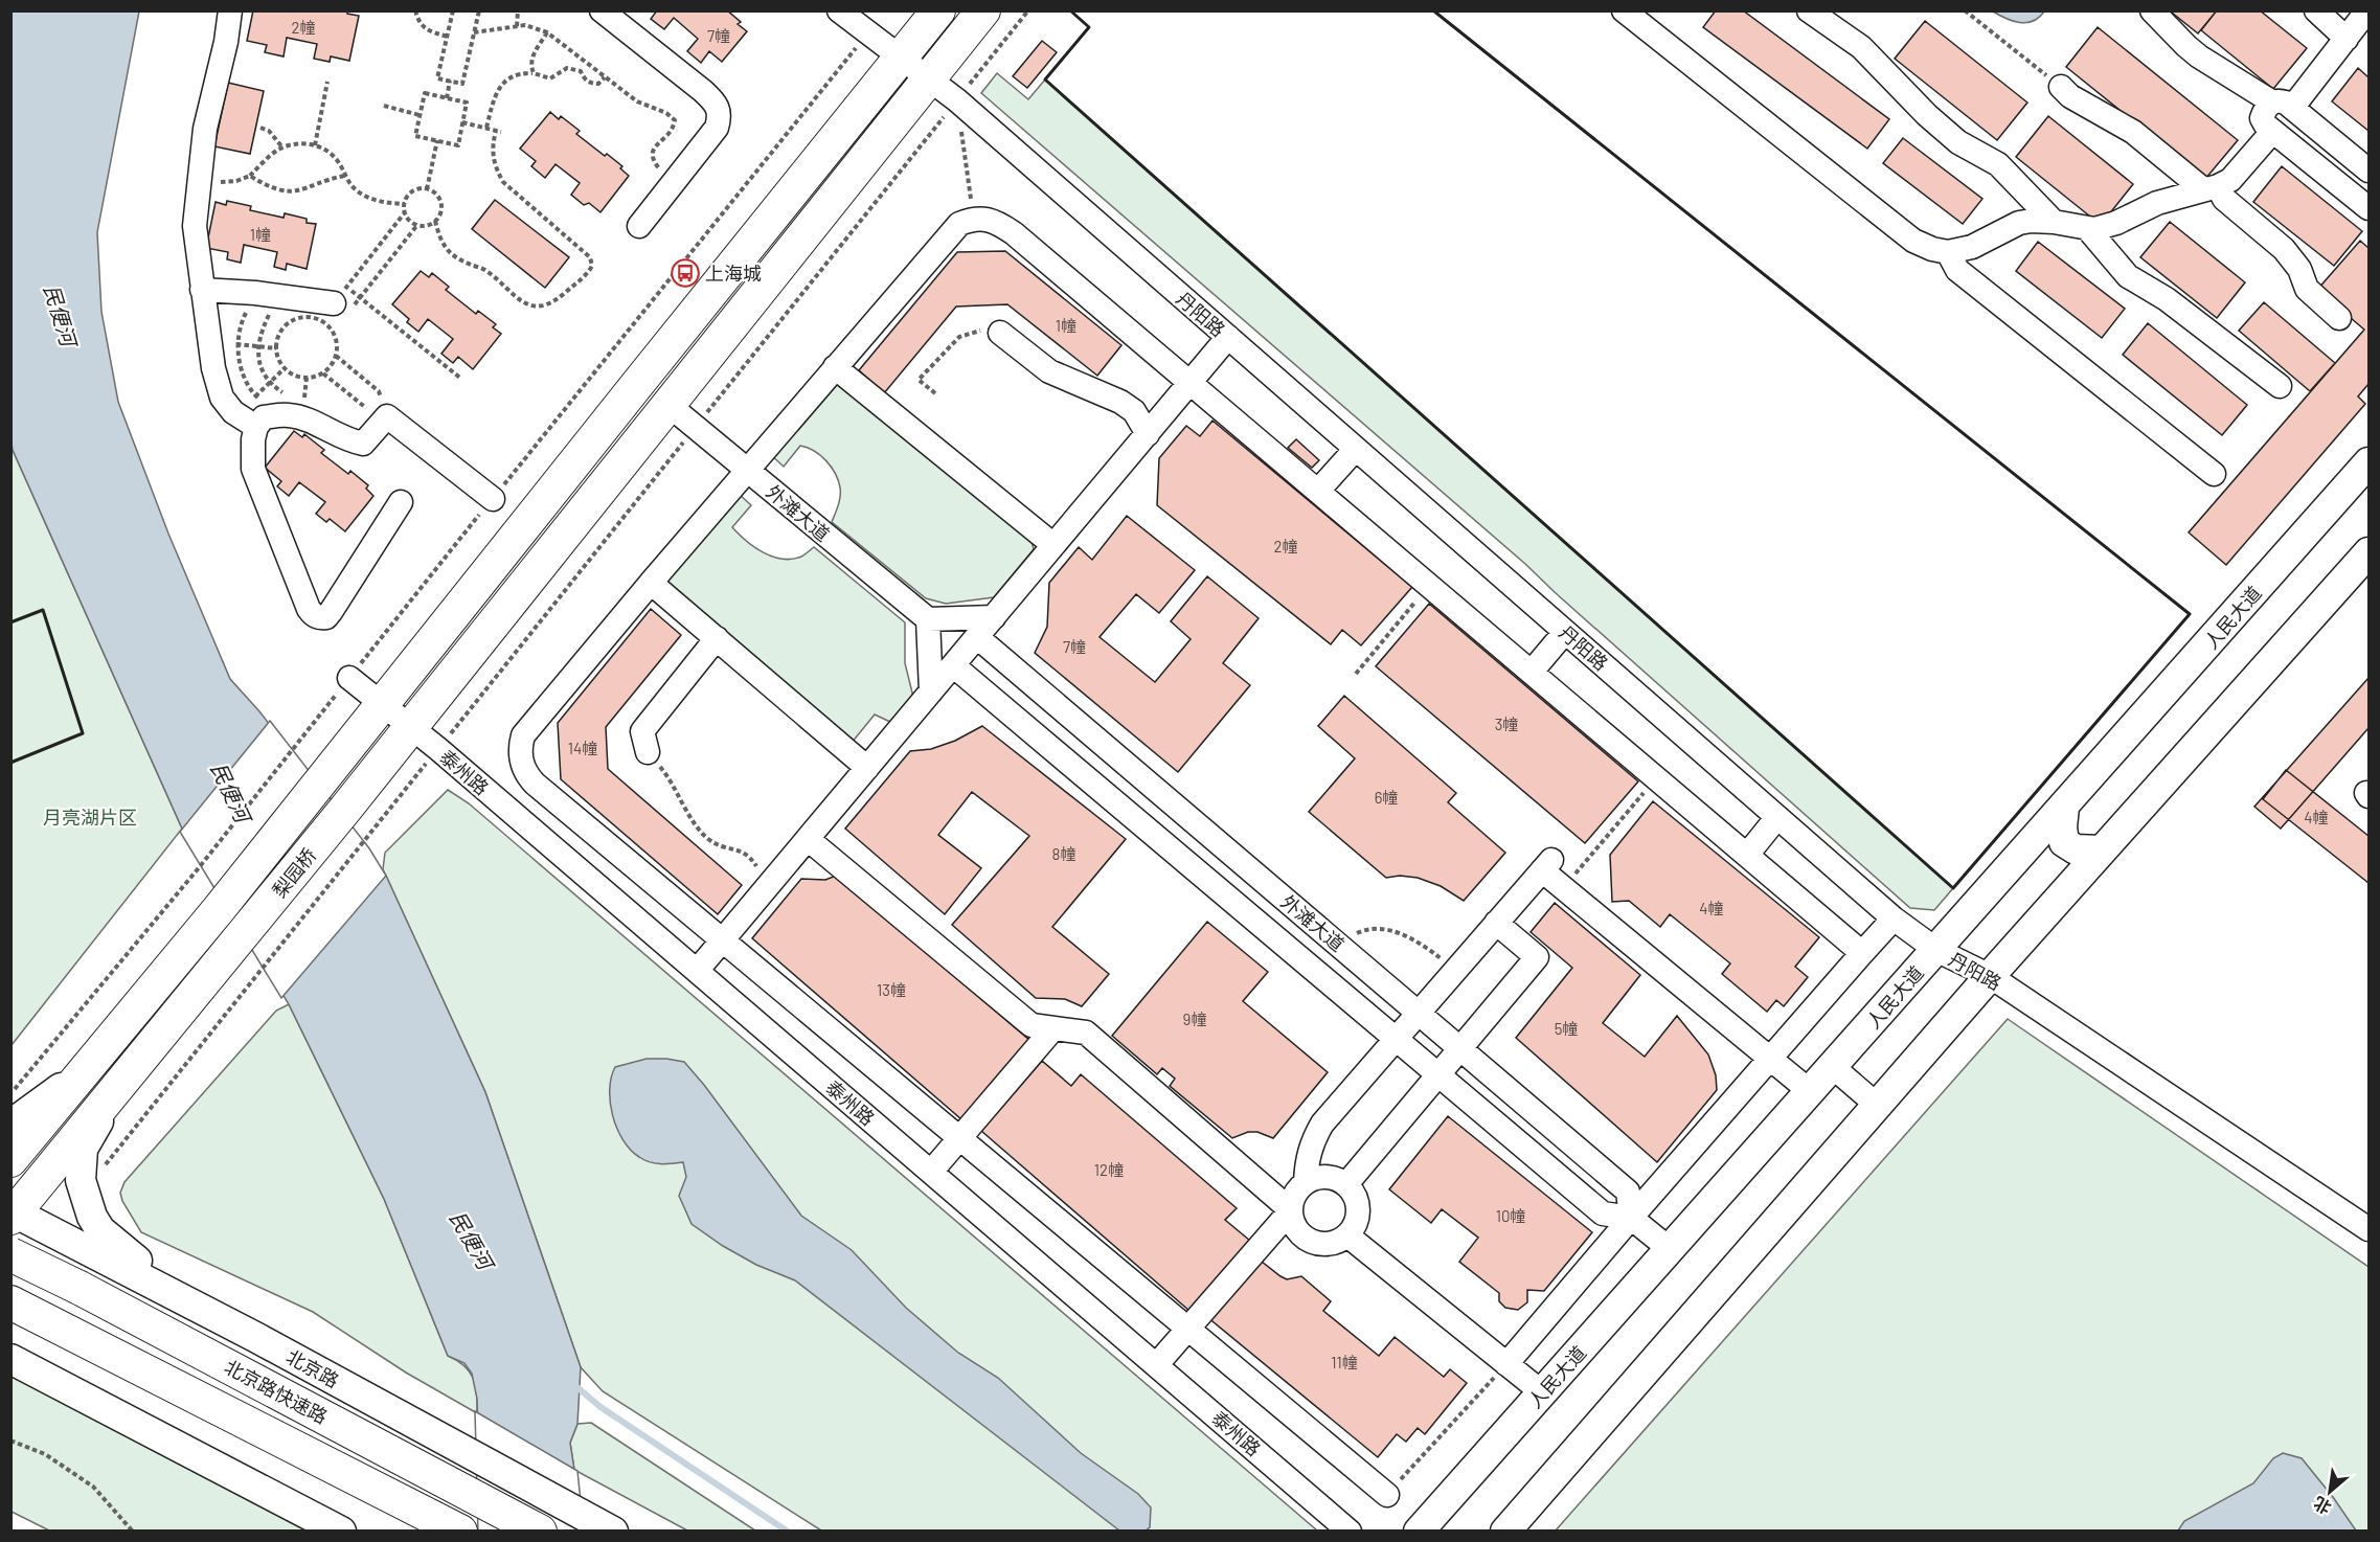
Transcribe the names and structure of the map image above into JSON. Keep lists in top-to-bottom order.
{
  "streets": {
    "highway": ["梨园桥", "北京路快速路"],
    "main road": ["人民大道", "北京路"],
    "street": ["丹阳路", "外滩大道", "泰州路"]
  },
  "crossings": [
    ["丹阳路", "人民大道"],
    ["丹阳路", "梨园桥"],
    ["外滩大道", "人民大道"],
    ["外滩大道", "梨园桥"],
    ["泰州路", "梨园桥"],
    ["梨园桥", "北京路"]
  ],
  "water": ["民便河"],
  "parks": ["月亮湖片区"],
  "places": {
    "bus stop": ["上海城"]
  },
  "house_numbers": [
    "2幢",
    "7幢",
    "1幢",
    "1幢",
    "2幢",
    "7幢",
    "3幢",
    "14幢",
    "6幢",
    "4幢",
    "8幢",
    "4幢",
    "13幢",
    "9幢",
    "5幢",
    "12幢",
    "10幢",
    "11幢"
  ],
  "north": "bottom left"
}
